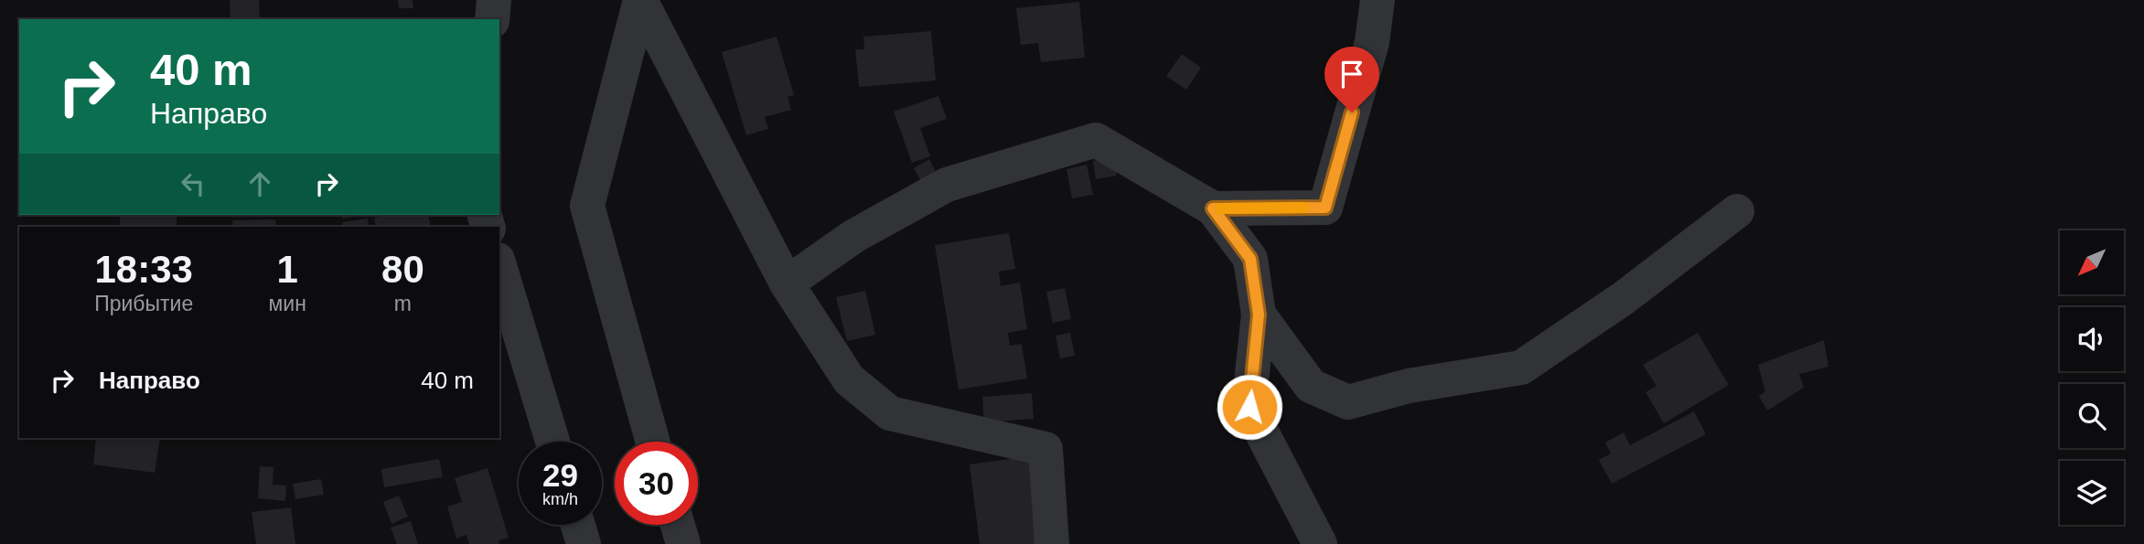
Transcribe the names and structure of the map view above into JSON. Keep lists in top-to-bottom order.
{
  "north": "bottom left",
  "page": {
    "turn": ["40 m", "Направо"],
    "eta": [
      "18:33",
      "Прибытие",
      "1",
      "мин",
      "80",
      "m"
    ],
    "list": [
      {
        "name": "Направо",
        "value": "40 m"
      }
    ],
    "speed": "29 km/h",
    "limit": "30"
  }
}
